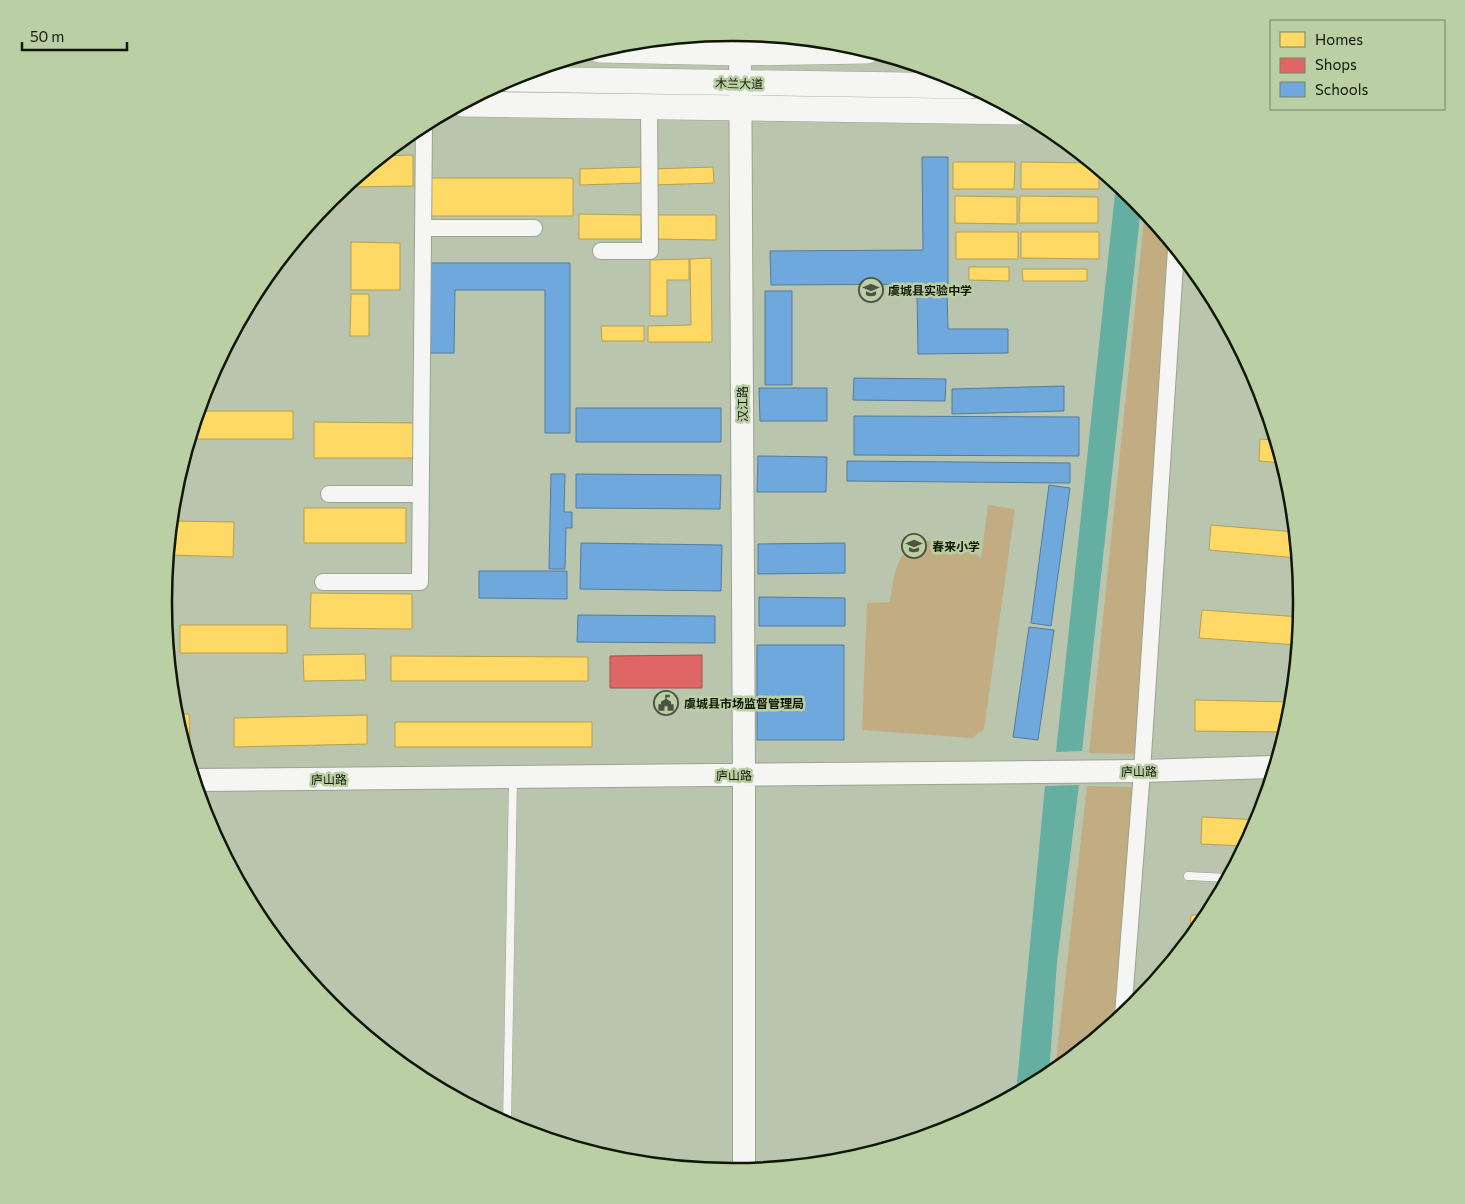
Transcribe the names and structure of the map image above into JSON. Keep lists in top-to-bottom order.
{
  "streets": {
    "main road": ["木兰大道"],
    "street": ["汉江路", "庐山路"]
  },
  "crossings": [
    ["木兰大道", "汉江路"],
    ["汉江路", "庐山路"]
  ],
  "places": {
    "school or university": ["虞城县实验中学", "春来小学"],
    "public building": ["虞城县市场监督管理局"]
  },
  "legend": ["Homes", "Shops", "Schools"],
  "scale_bar": "50 m"
}
